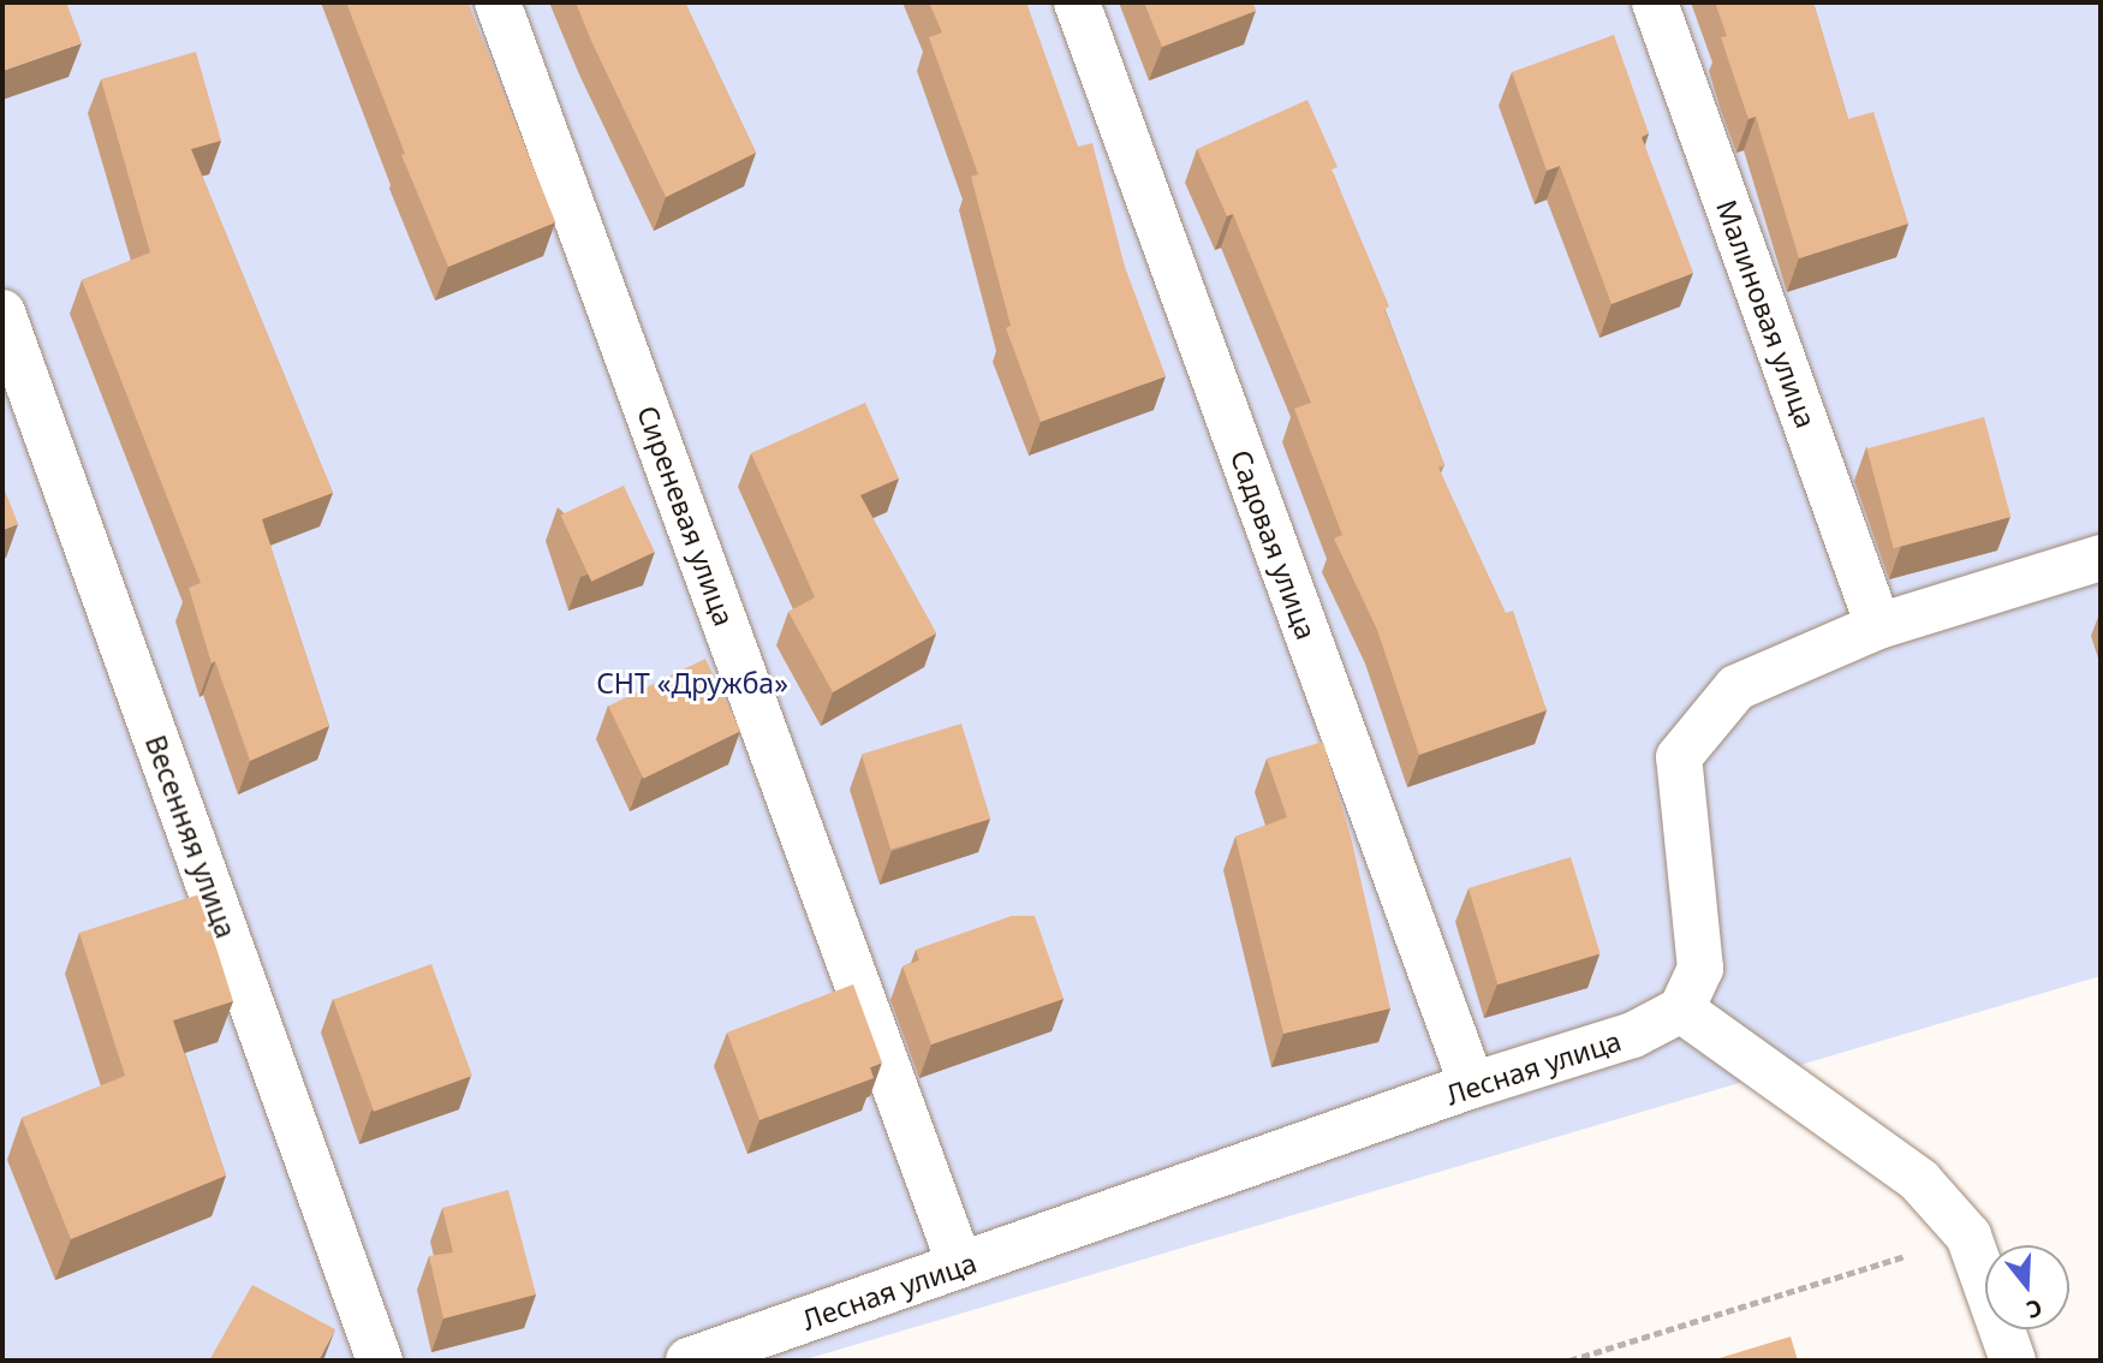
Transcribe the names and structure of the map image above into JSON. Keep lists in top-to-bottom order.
{
  "streets": {
    "street": [
      "Малиновая улица",
      "Сиреневая улица",
      "Садовая улица",
      "Весенняя улица",
      "Лесная улица"
    ]
  },
  "crossings": [
    ["Сиреневая улица", "Лесная улица"],
    ["Садовая улица", "Лесная улица"]
  ],
  "parks": ["СНТ «Дружба»"],
  "north": "bottom"
}
